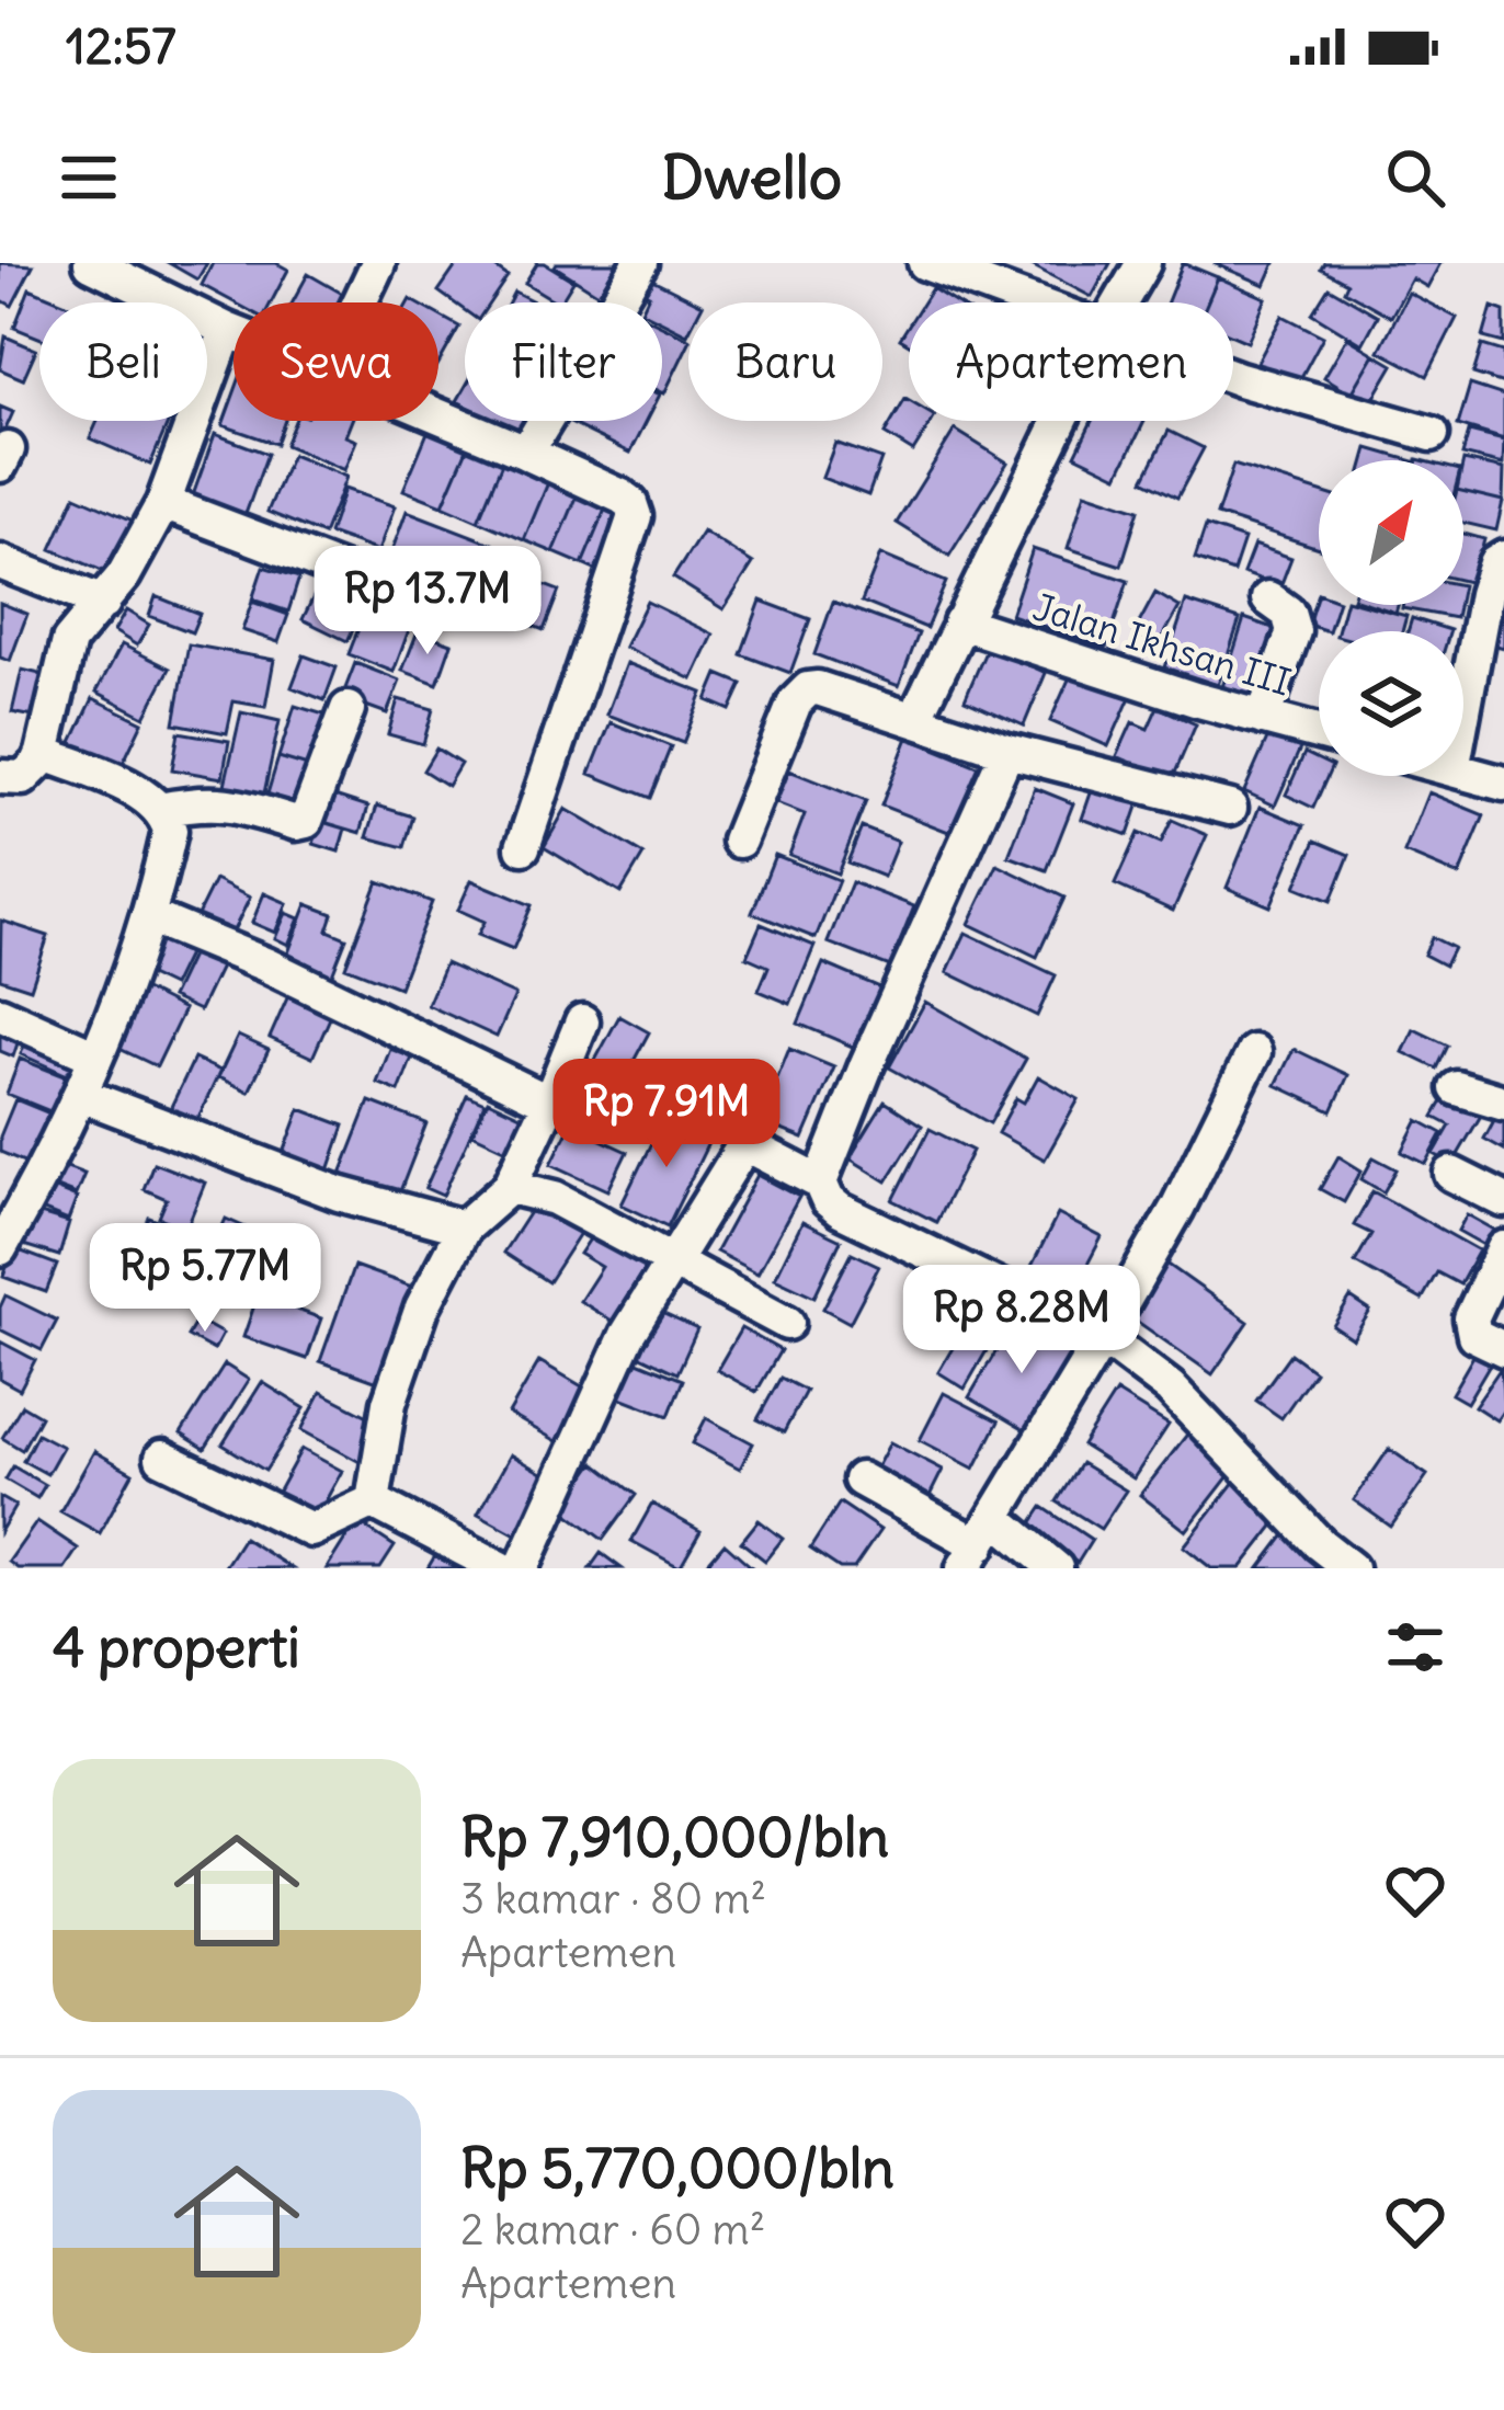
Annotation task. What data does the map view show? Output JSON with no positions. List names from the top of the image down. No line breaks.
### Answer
{"streets":{"street":["Jalan Ikhsan III"]},"north":"top right","page":{"status":"12:57","header":"Dwello","chip":["Beli","Sewa","Filter","Baru","Apartemen"],"price":["Rp 13.7M","Rp 7.91M","Rp 5.77M","Rp 8.28M"],"heading":"4 properti","list":[{"name":"Rp 7,910,000/bln","note":"3 kamar · 80 m² · Apartemen"},{"name":"Rp 5,770,000/bln","note":"2 kamar · 60 m² · Apartemen"}]}}
